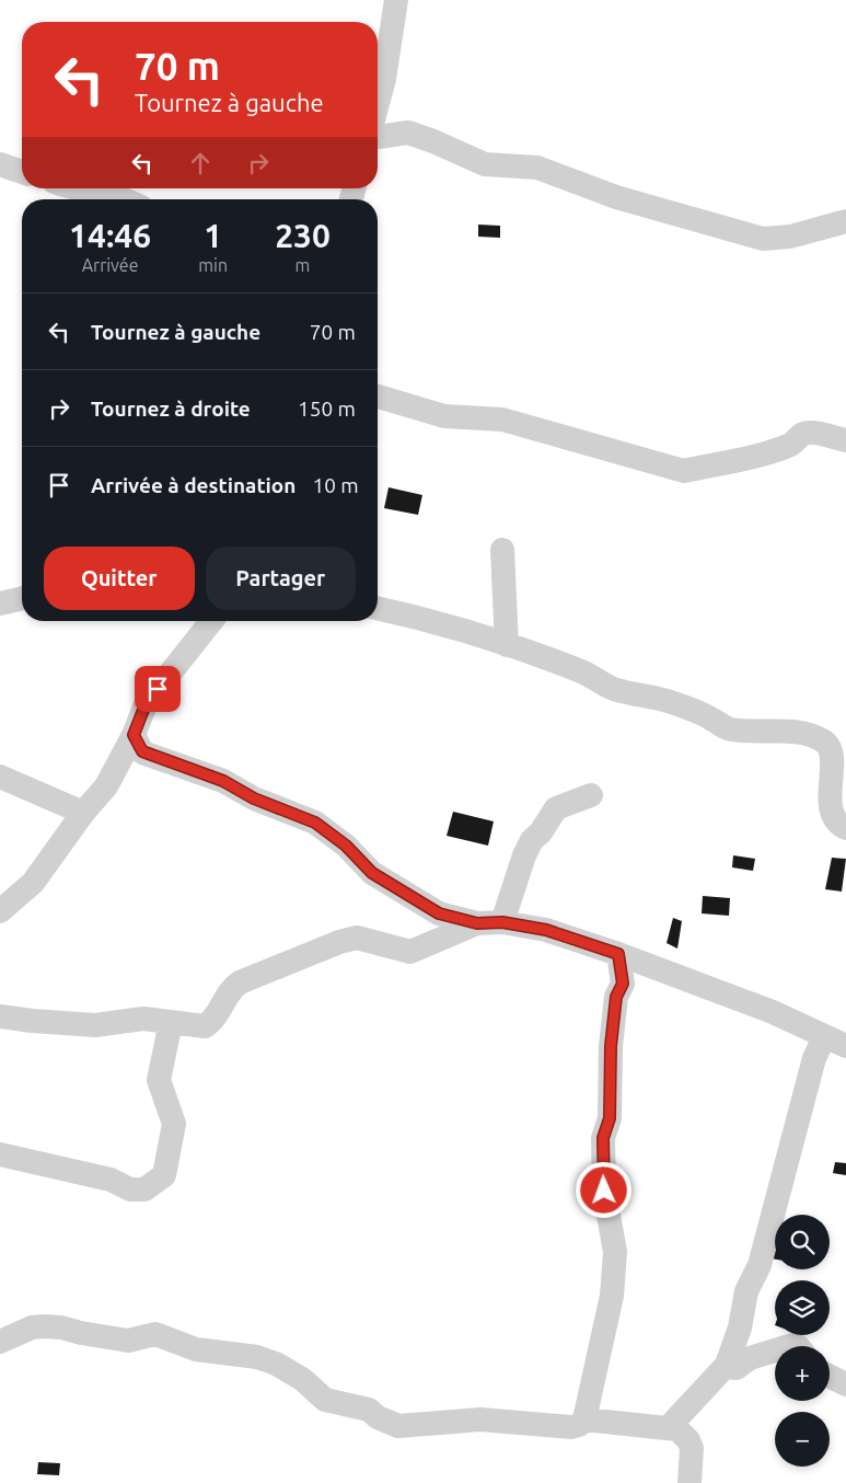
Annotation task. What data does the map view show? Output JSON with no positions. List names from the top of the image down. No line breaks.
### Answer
{"page":{"turn":["70 m","Tournez à gauche"],"eta":["14:46","Arrivée","1","min","230","m"],"list":[{"name":"Tournez à gauche","value":"70 m"},{"name":"Tournez à droite","value":"150 m"},{"name":"Arrivée à destination","value":"10 m"}],"buttons":["Quitter","Partager"],"map_buttons":["+","−"]}}
